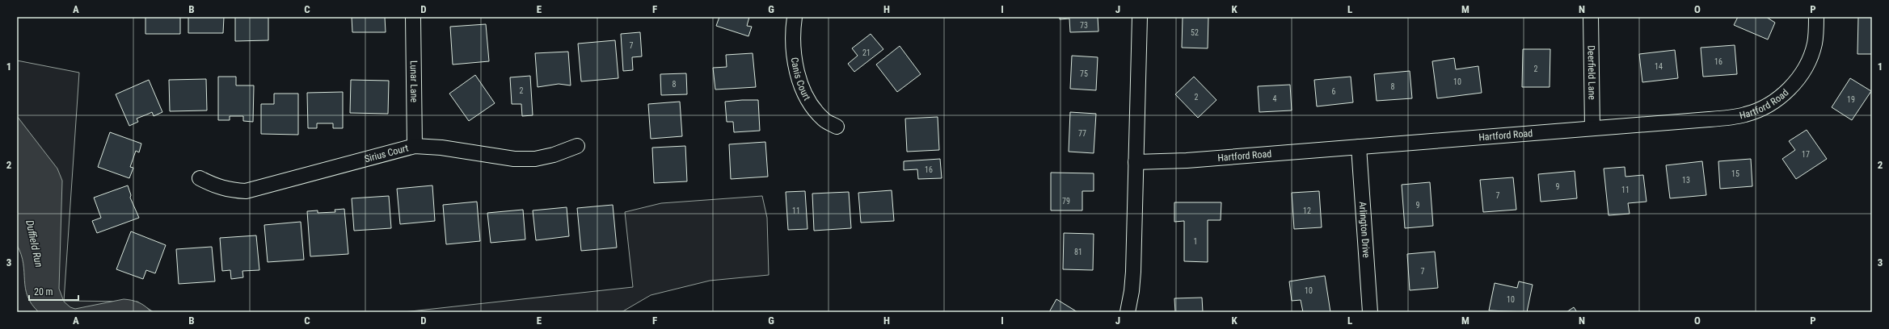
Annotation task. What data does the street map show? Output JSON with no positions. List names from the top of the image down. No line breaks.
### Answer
{"streets":{"street":["Deerfield Lane","Canis Court","Lunar Lane","Hartford Road","Sirius Court","Arlington Drive"]},"crossings":[["Deerfield Lane","Hartford Road"],["Lunar Lane","Sirius Court"],["Hartford Road","Arlington Drive"]],"water":["Duffield Run"],"house_numbers":["73","52","7","21","16","14","2","75","10","8","8","2","6","2","4","19","77","17","16","15","13","9","11","7","79","9","11","12","1","81","7","10","10"],"scale_bar":"20 m","grid":{"columns":["A","B","C","D","E","F","G","H","I","J","K","L","M","N","O","P"],"rows":["1","2","3"]}}
